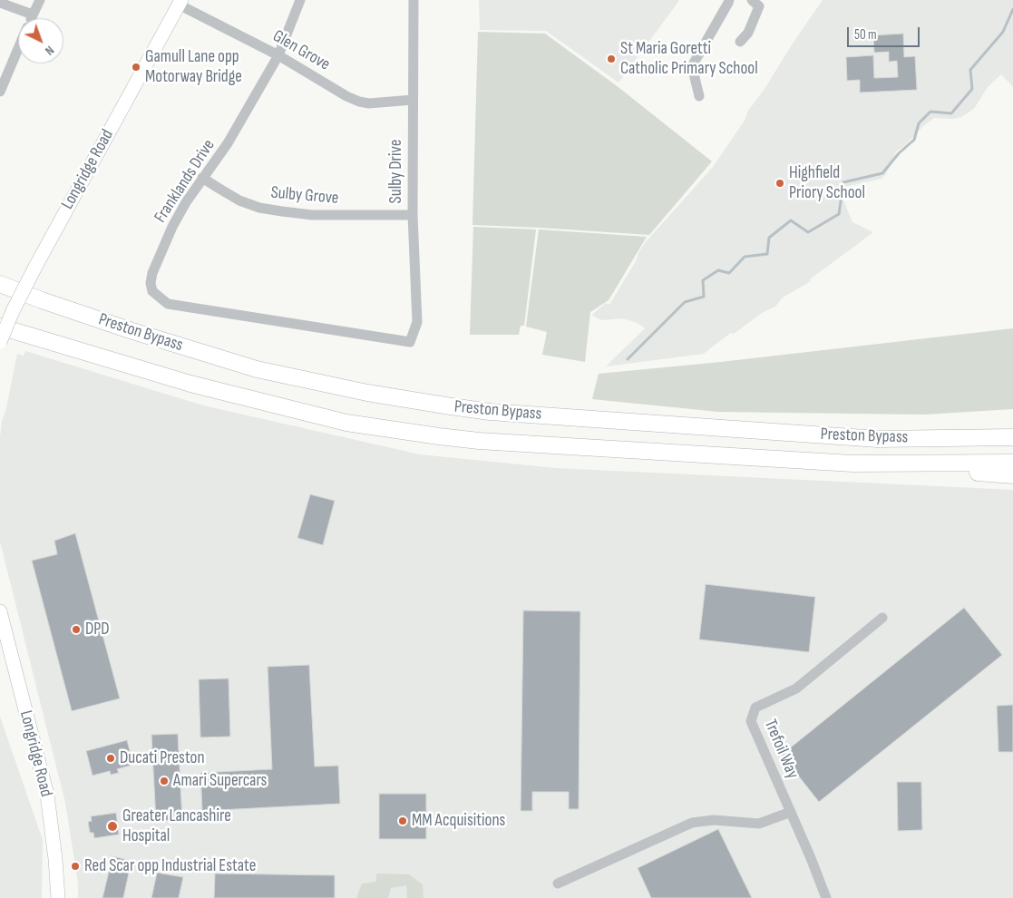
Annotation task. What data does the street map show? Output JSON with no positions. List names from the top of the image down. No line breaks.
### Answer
{"streets":{"highway":["Preston Bypass"],"main road":["Longridge Road"],"street":["Glen Grove","Sulby Drive","Franklands Drive","Sulby Grove","Trefoil Way"]},"crossings":[["Glen Grove","Longridge Road"],["Glen Grove","Sulby Drive"],["Glen Grove","Franklands Drive"],["Sulby Drive","Franklands Drive"],["Sulby Drive","Sulby Grove"],["Franklands Drive","Sulby Grove"]],"places":["St Maria Goretti Catholic Primary School","Gamull Lane opp Motorway Bridge","Highfield Priory School","DPD","Ducati Preston","Amari Supercars","MM Acquisitions","Greater Lancashire Hospital","Red Scar opp Industrial Estate"],"scale_bar":"50 m","north":"bottom right"}
